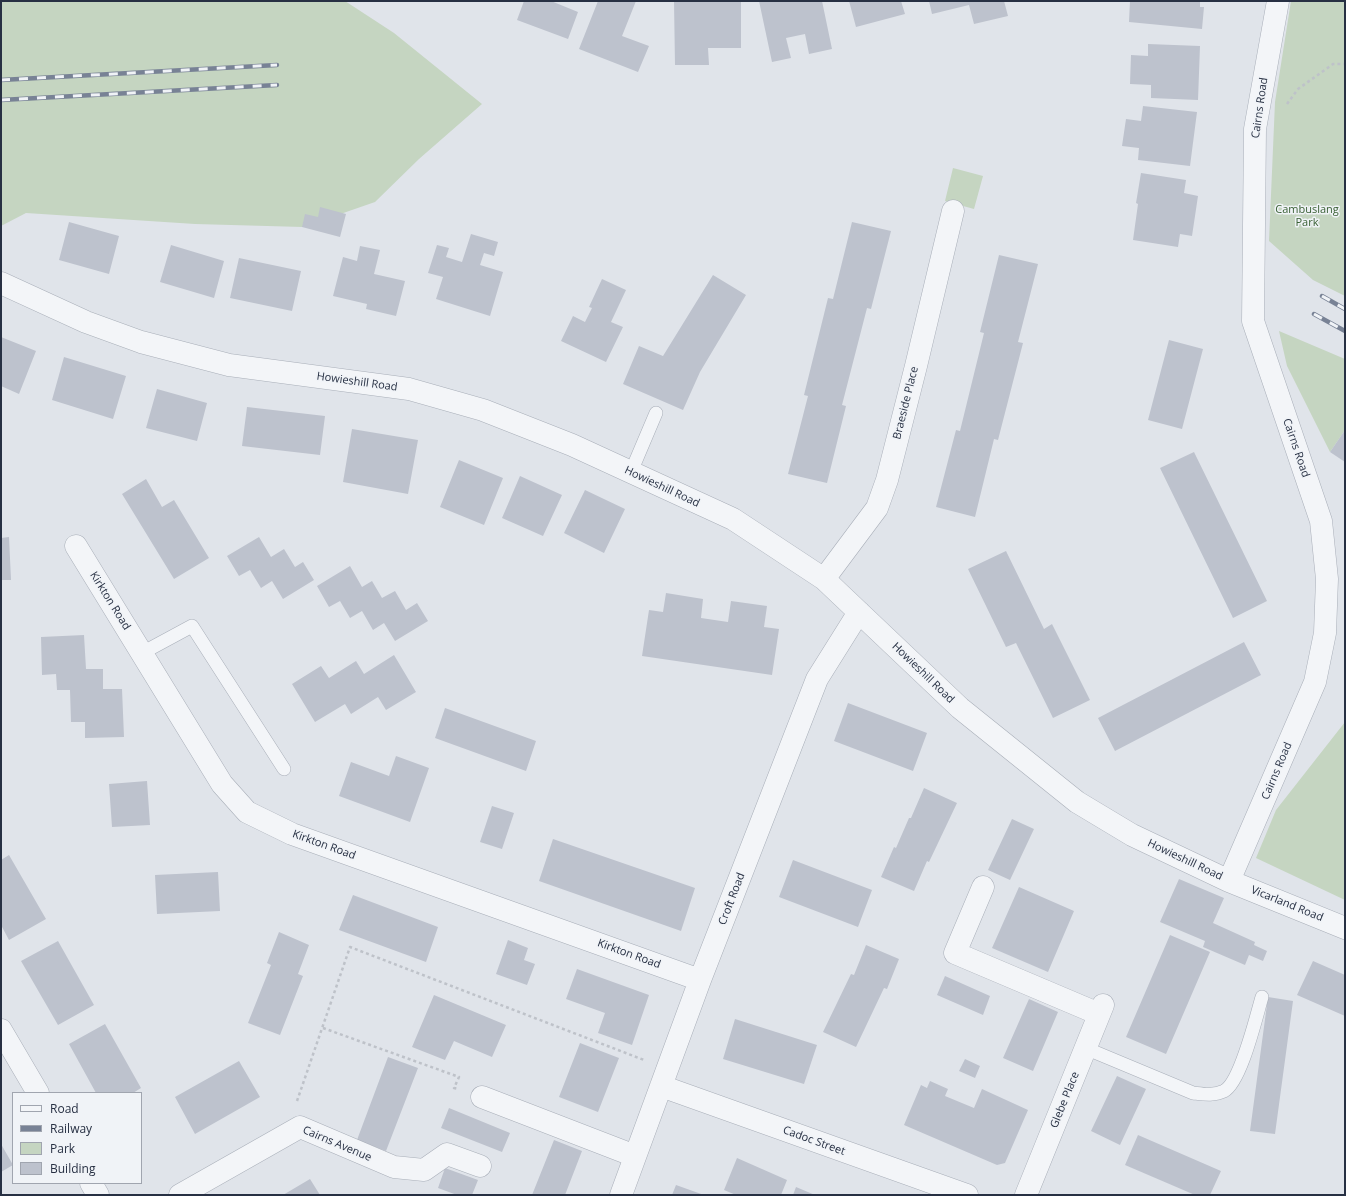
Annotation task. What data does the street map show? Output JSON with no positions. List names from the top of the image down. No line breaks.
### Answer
{"streets":{"street":["Cairns Road","Howieshill Road","Braeside Place","Kirkton Road","Croft Road","Vicarland Road","Glebe Place","Cadoc Street","Cairns Avenue"]},"crossings":[["Cairns Road","Howieshill Road"],["Cairns Road","Vicarland Road"],["Howieshill Road","Braeside Place"],["Howieshill Road","Croft Road"],["Howieshill Road","Vicarland Road"],["Kirkton Road","Croft Road"],["Croft Road","Cadoc Street"]],"parks":["Cambuslang Park"],"legend":["Road","Railway","Park","Building"]}
